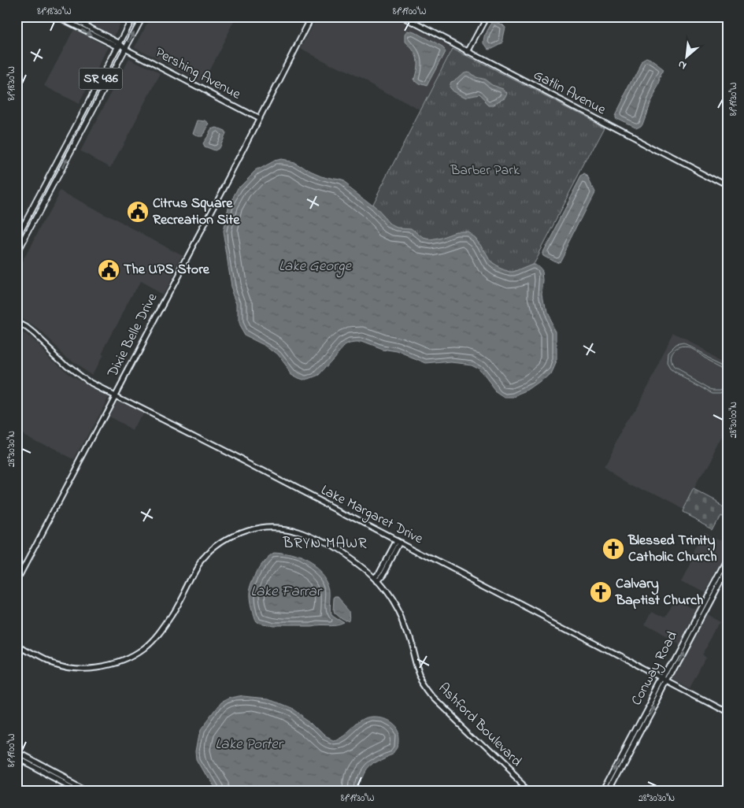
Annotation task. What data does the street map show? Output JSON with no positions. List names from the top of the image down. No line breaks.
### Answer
{"streets":{"main road":["SR 436"],"street":["Pershing Avenue","Gatlin Avenue","Dixie Belle Drive","Lake Margaret Drive","Conway Road","Ashford Boulevard"]},"crossings":[["Pershing Avenue","SR 436"],["Pershing Avenue","Dixie Belle Drive"],["Dixie Belle Drive","Lake Margaret Drive"],["Lake Margaret Drive","Conway Road"]],"districts":["BRYN MAWR"],"water":["Lake George","Lake Farrar","Lake Porter"],"parks":["Barber Park"],"places":{"public building":["Citrus Square Recreation Site","The UPS Store"],"church":["Blessed Trinity Catholic Church","Calvary Baptist Church"]},"north":"bottom left","coordinates":["81°18'30\"W","81°19'00\"W","81°19'30\"W","28°30'00\"N","28°30'30\"N"]}
